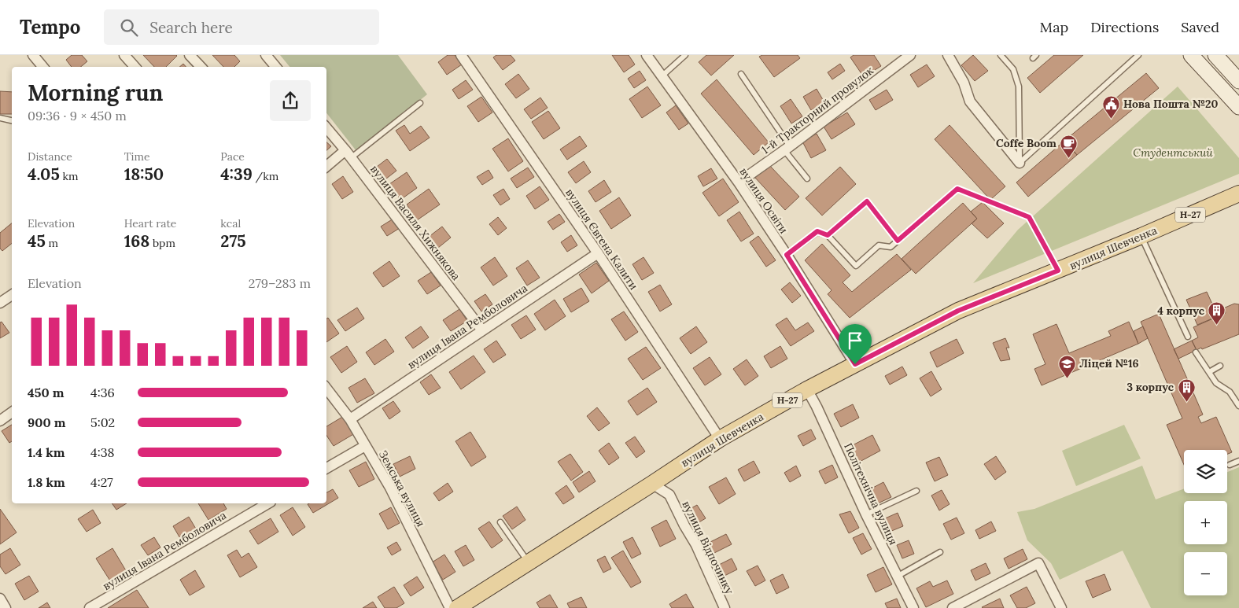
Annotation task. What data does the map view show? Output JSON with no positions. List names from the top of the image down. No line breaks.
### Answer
{"streets":{"main road":["Н-27","вулиця Шевченка"],"street":["1-й Тракторний провулок","вулиця Освіти","вулиця Василя Хижнякова","вулиця Євгена Калити","вулиця Івана Ремболовича","Земська вулиця","Політехнічна вулиця","вулиця Відпочинку"]},"crossings":[["1-й Тракторний провулок","вулиця Освіти"],["вулиця Освіти","вулиця Шевченка"],["вулиця Василя Хижнякова","вулиця Івана Ремболовича"],["вулиця Євгена Калити","вулиця Шевченка"],["вулиця Євгена Калити","вулиця Івана Ремболовича"],["вулиця Шевченка","Політехнічна вулиця"],["вулиця Шевченка","вулиця Відпочинку"],["вулиця Івана Ремболовича","Земська вулиця"]],"parks":["Студентський"],"places":{"public building":["Нова Пошта №20"],"cafe":["Coffe Boom"],"building":["4 корпус","3 корпус"],"school or university":["Ліцей №16"]},"page":{"header":"Tempo","search":"Search here","nav":["Map","Directions","Saved"],"heading":["Morning run","09:36 · 9 × 450 m"],"stats":[["Distance","4.05 km"],["Time","18:50"],["Pace","4:39 /km"],["Elevation","45 m"],["Heart rate","168 bpm"],["kcal","275"]],"chart":["Elevation","279–283 m"],"list":[{"name":"450 m","note":"4:36"},{"name":"900 m","note":"5:02"},{"name":"1.4 km","note":"4:38"},{"name":"1.8 km","note":"4:27"}],"map_buttons":["+","−"]}}
